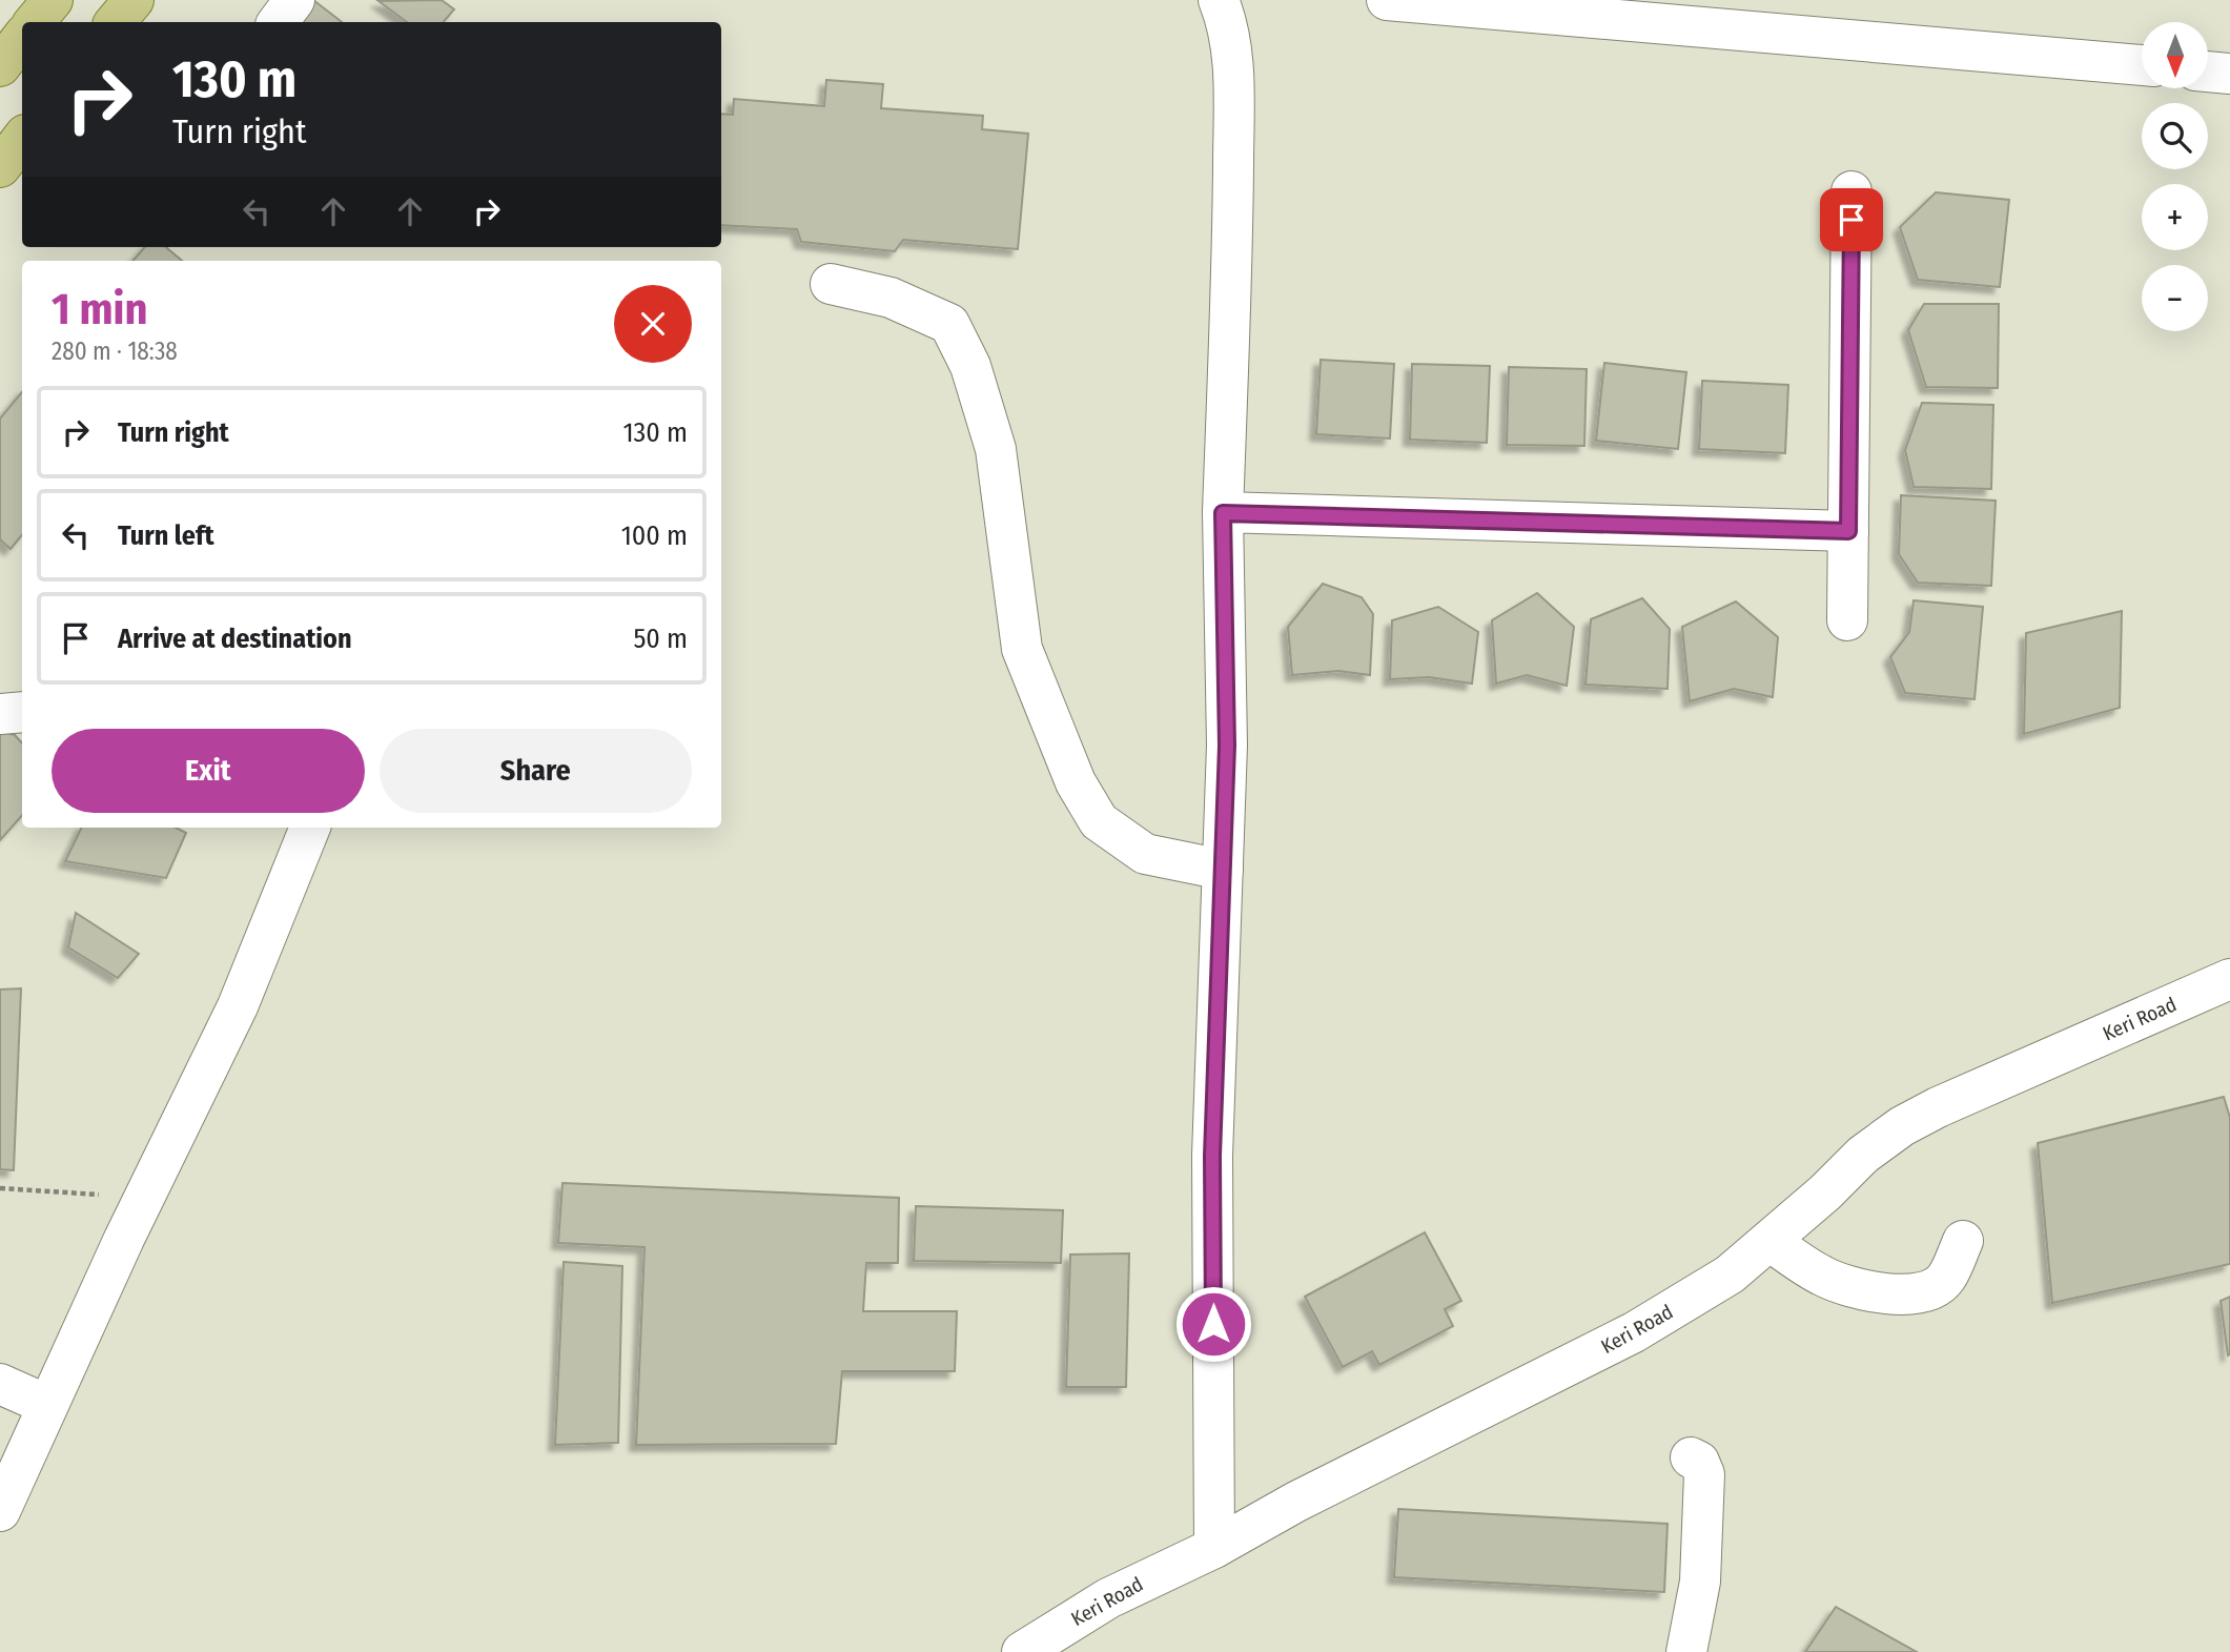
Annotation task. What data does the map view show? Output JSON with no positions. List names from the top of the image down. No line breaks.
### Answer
{"streets":{"street":["Keri Road"]},"north":"bottom","page":{"map_buttons":["+","−"],"turn":["130 m","Turn right"],"heading":["1 min","280 m · 18:38"],"list":[{"name":"Turn right","value":"130 m"},{"name":"Turn left","value":"100 m"},{"name":"Arrive at destination","value":"50 m"}],"buttons":["Exit","Share"]}}
